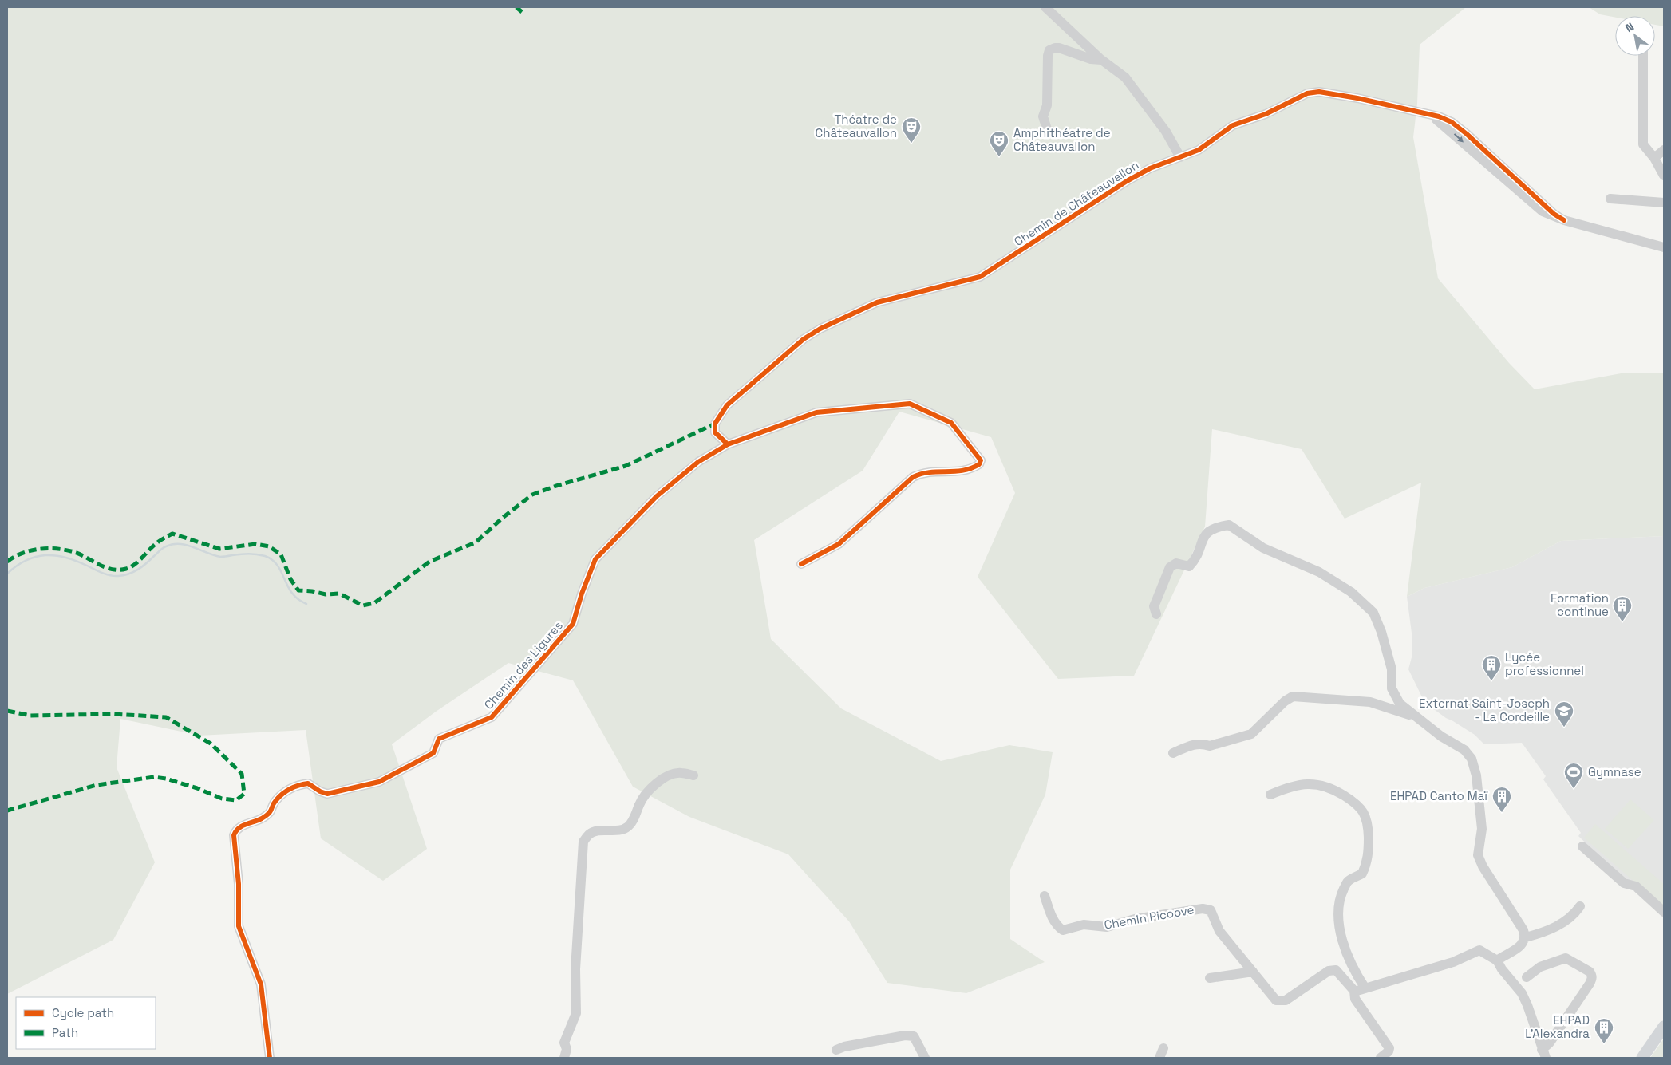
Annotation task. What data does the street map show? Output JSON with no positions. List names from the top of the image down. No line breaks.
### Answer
{"streets":{"street":["Chemin de Châteauvallon","Chemin des Ligures","Chemin Picoove"]},"crossings":[["Chemin de Châteauvallon","Chemin des Ligures"]],"places":{"theatre":["Théatre de Châteauvallon","Amphithéatre de Châteauvallon"],"building":["Formation continue","Lycée professionnel","EHPAD Canto Maï","EHPAD L'Alexandra"],"school or university":["Externat Saint-Joseph - La Cordeille"],"sports":["Gymnase"]},"legend":["Cycle path","Path"],"north":"top left"}
